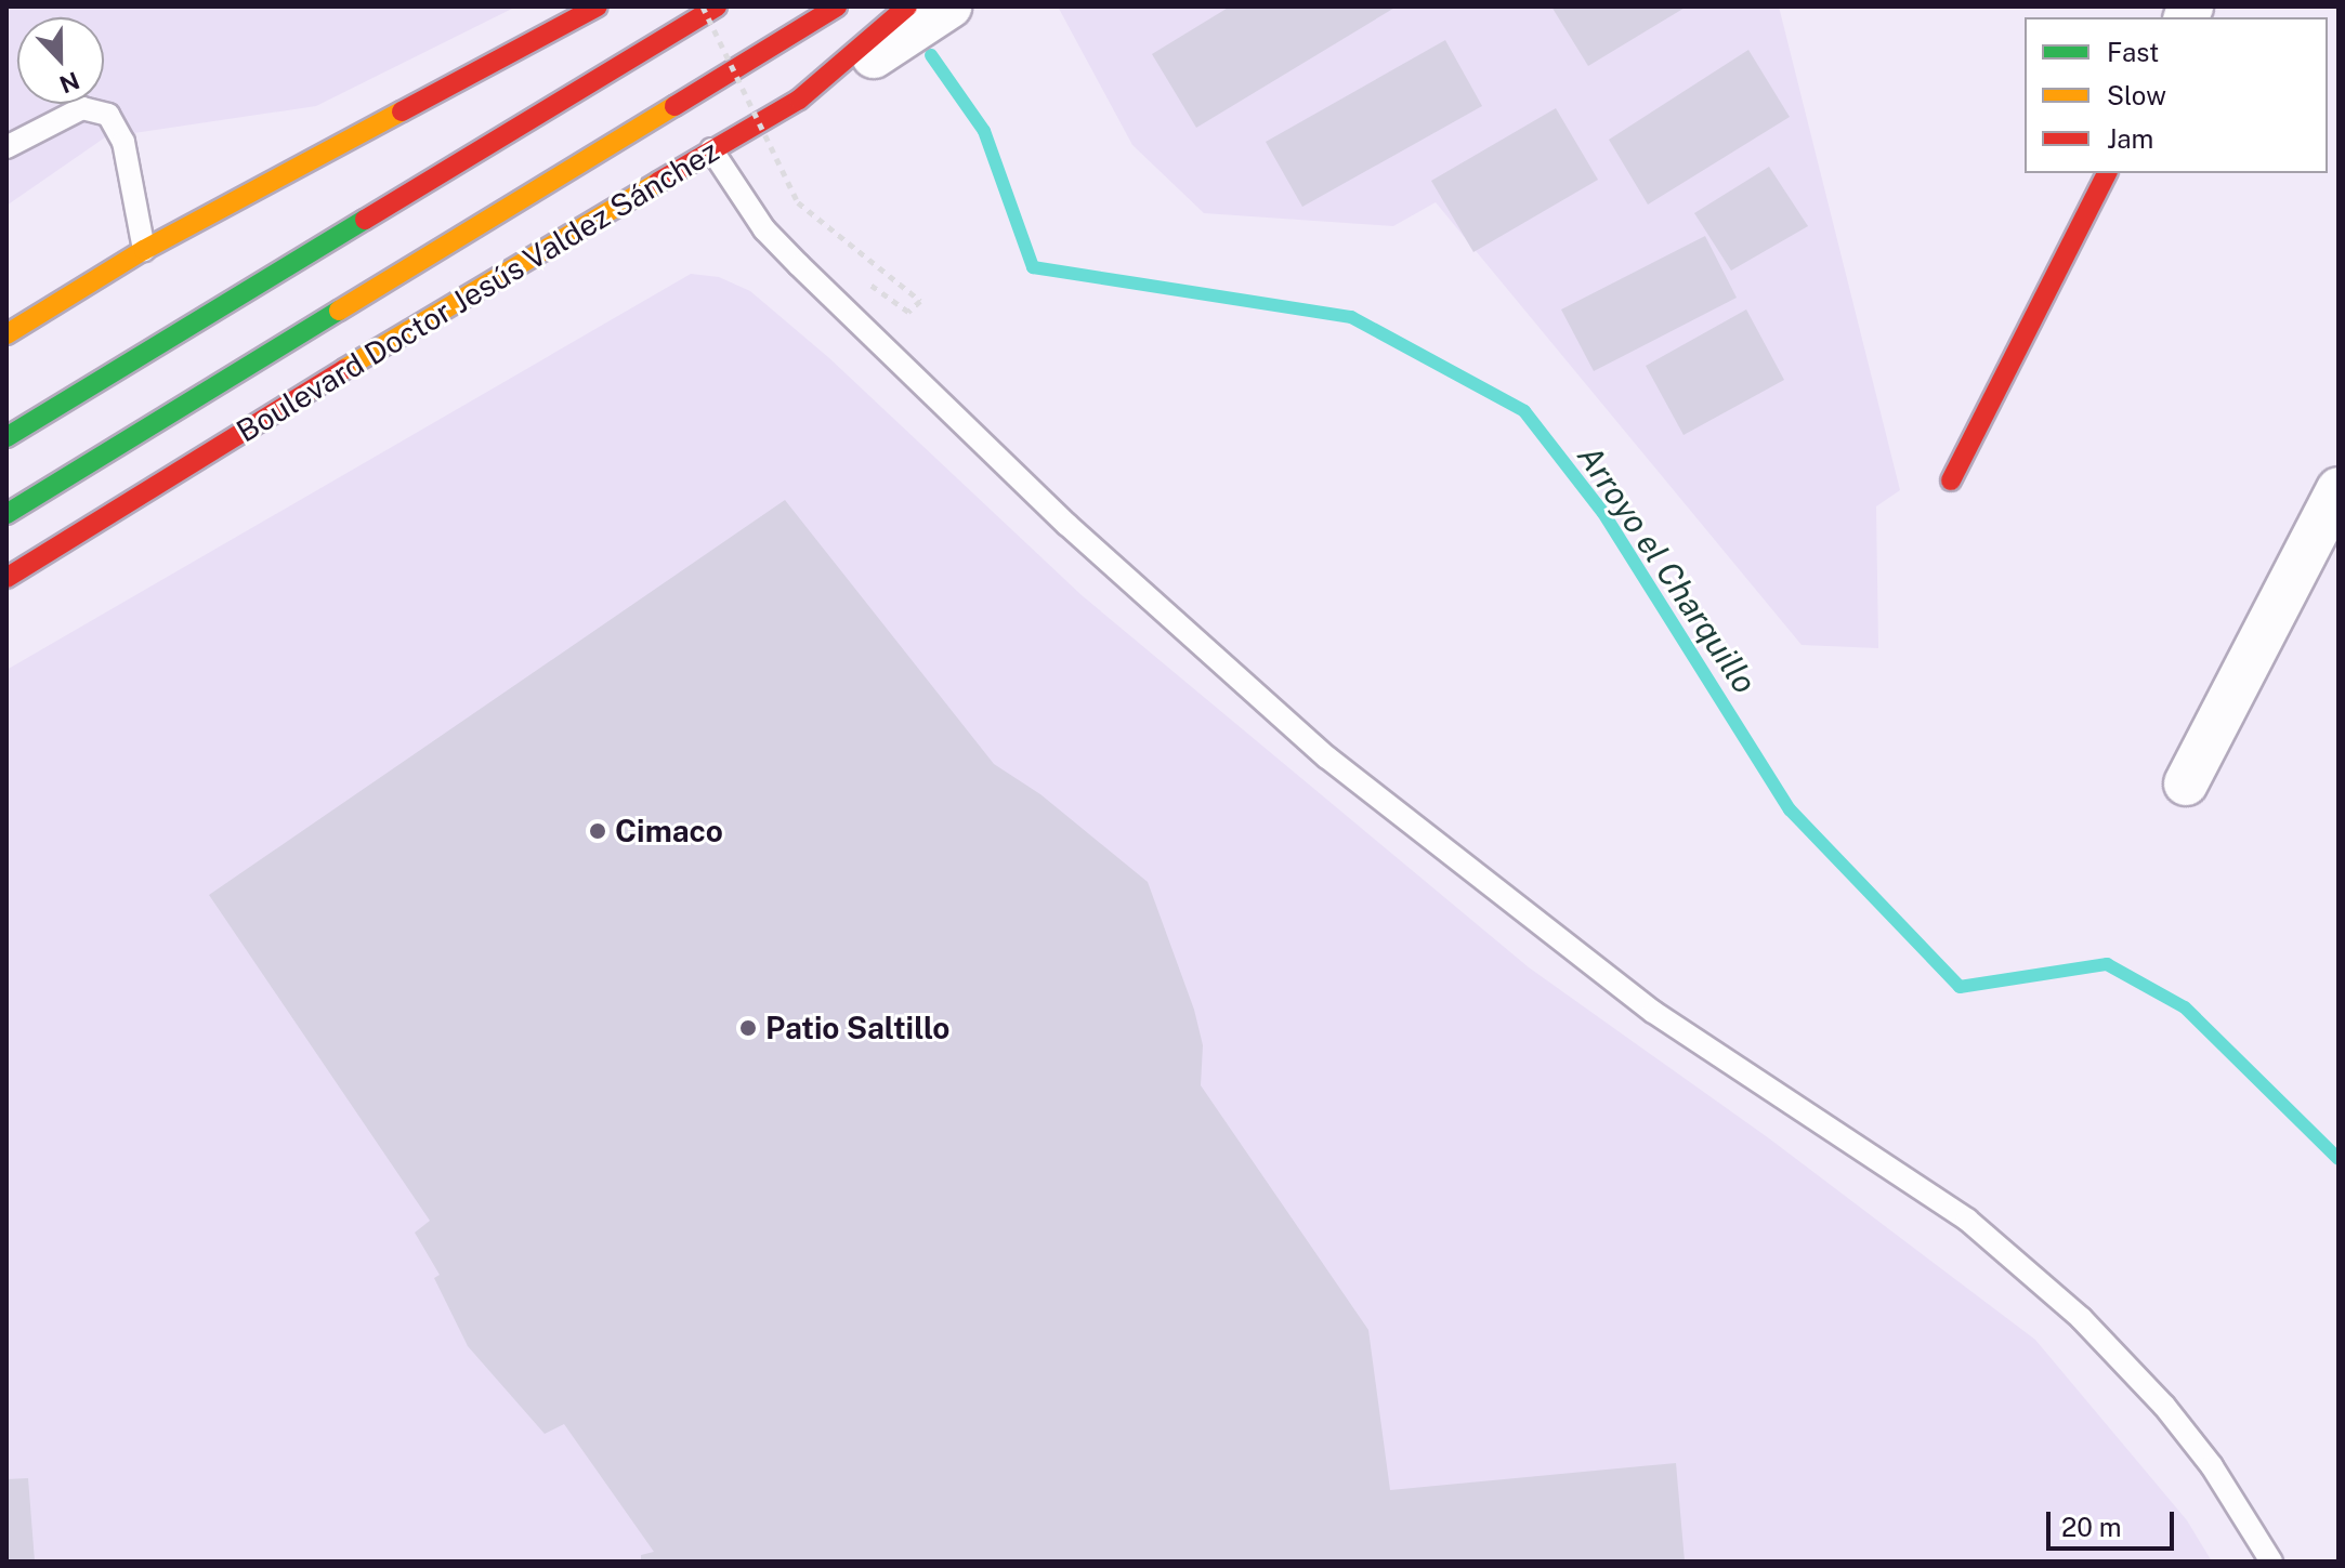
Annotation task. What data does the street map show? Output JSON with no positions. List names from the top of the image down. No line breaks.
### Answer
{"streets":{"street":["Boulevard Doctor Jesús Valdez Sánchez"]},"water":["Arroyo el Charquillo"],"places":["Cimaco","Patio Saltillo"],"legend":["Fast","Slow","Jam"],"scale_bar":"20 m","north":"bottom"}
